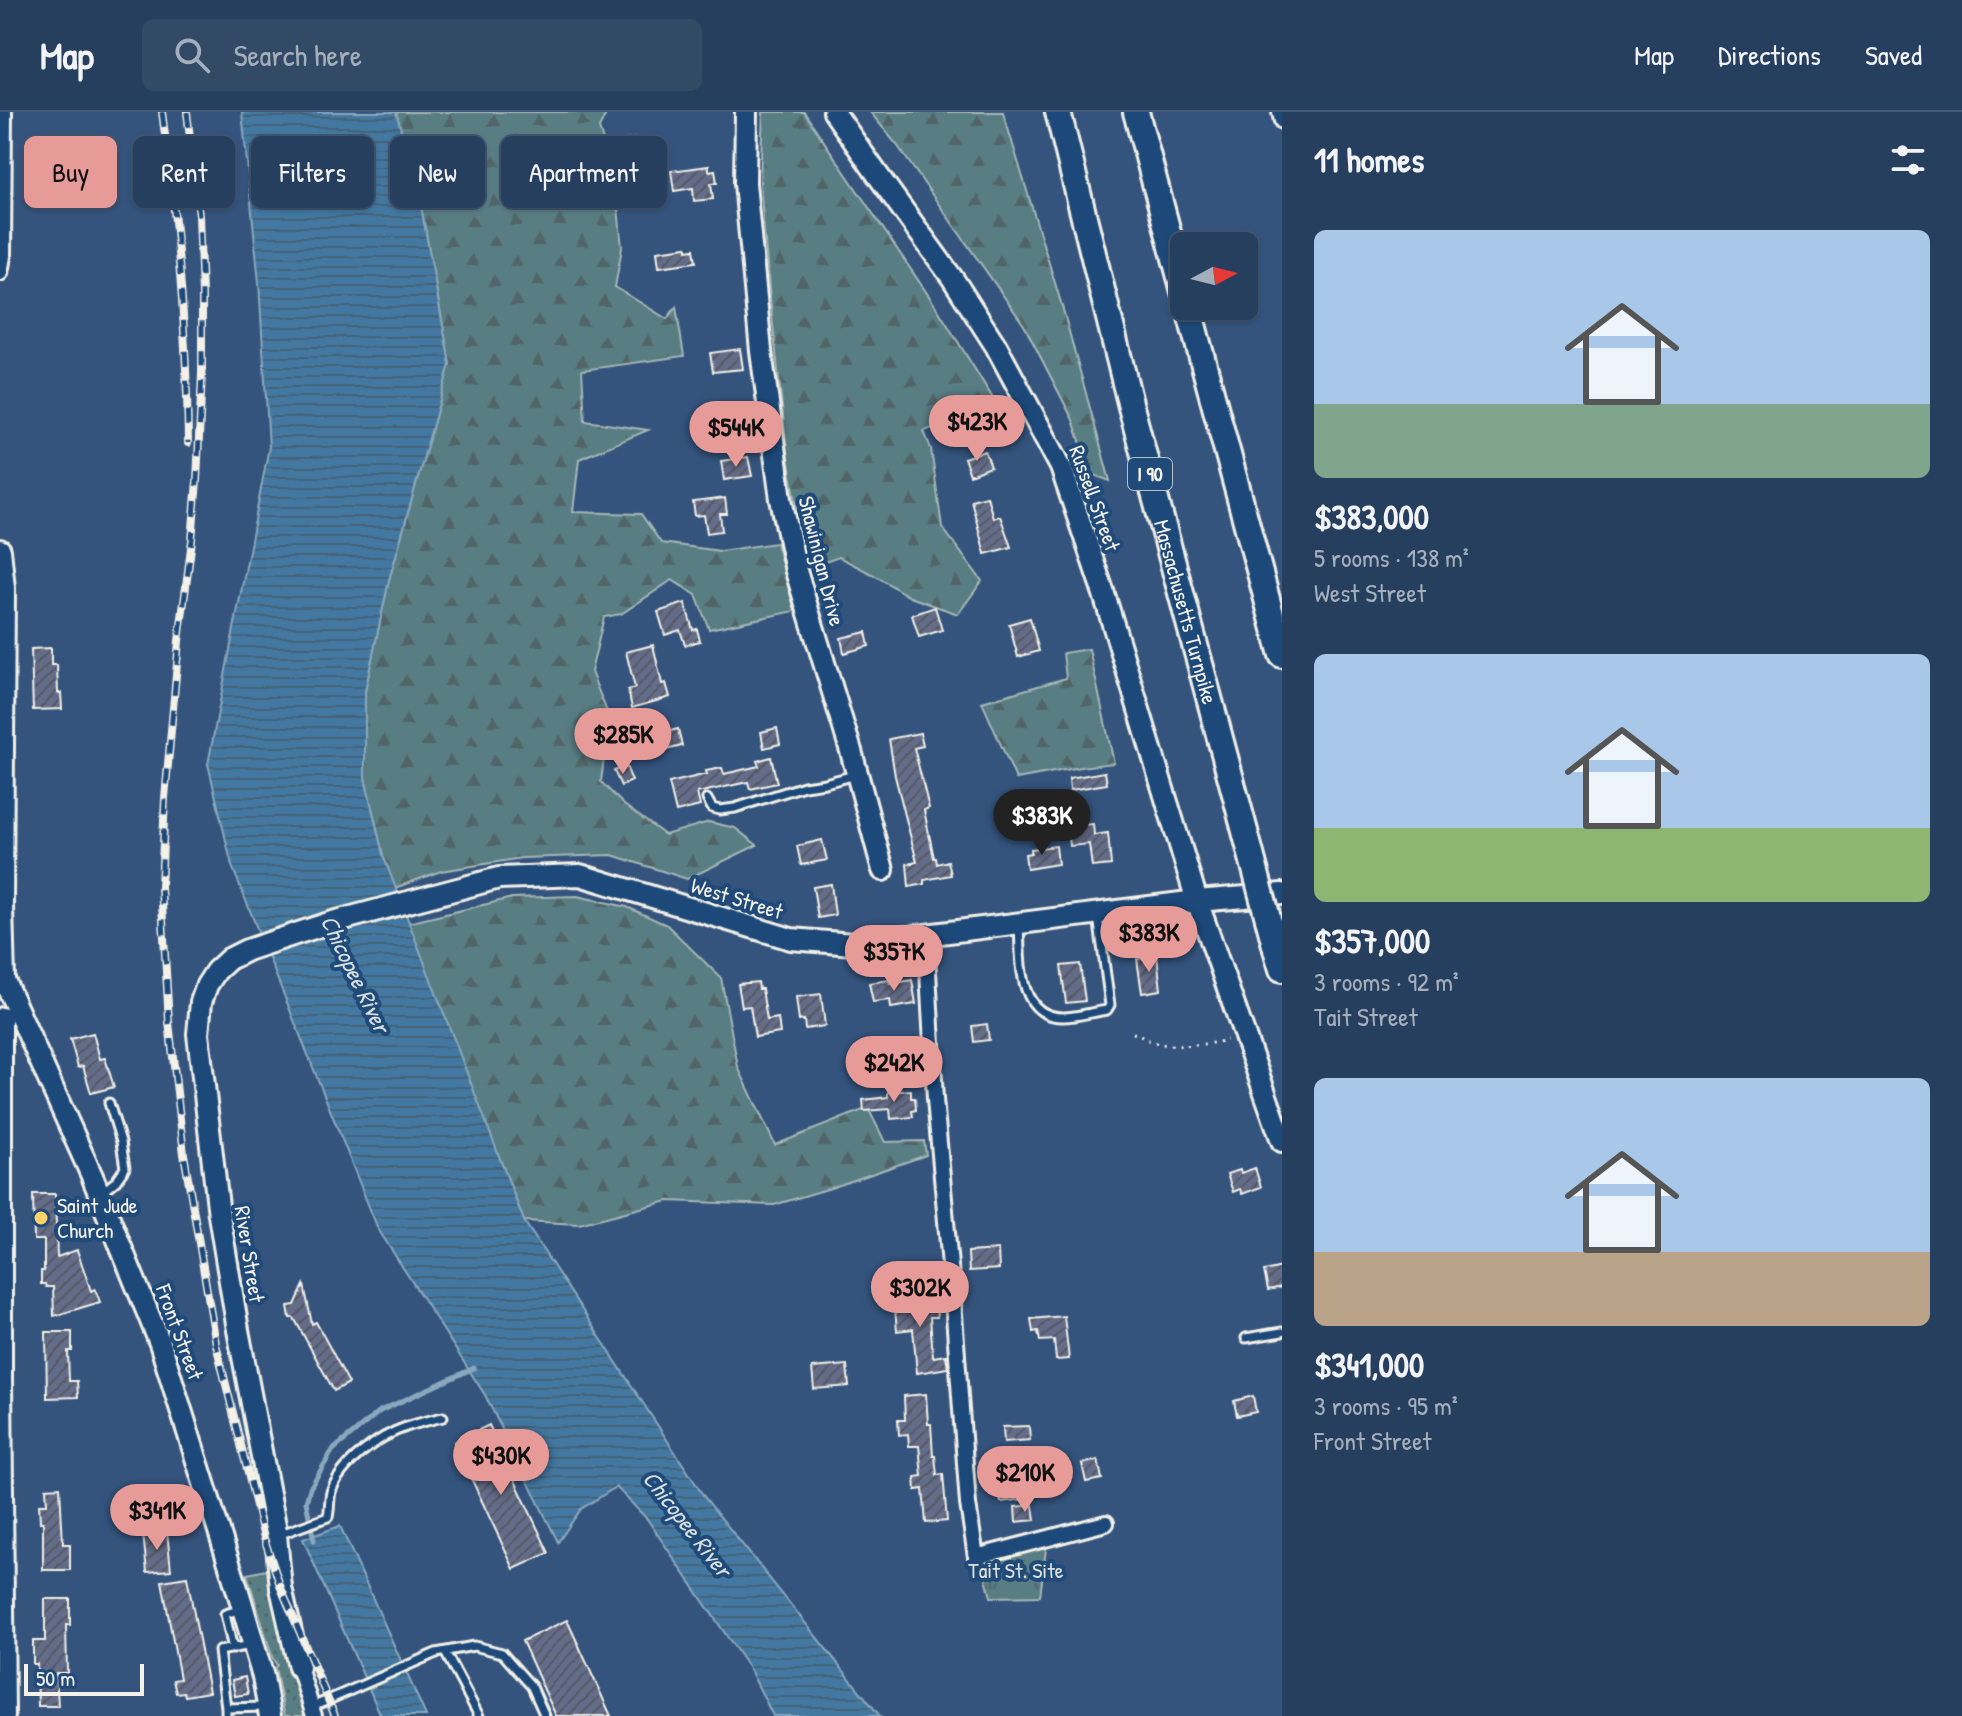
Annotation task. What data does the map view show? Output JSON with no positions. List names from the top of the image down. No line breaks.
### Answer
{"streets":{"highway":["I 90","Massachusetts Turnpike"],"main road":["Russell Street","Shawinigan Drive","West Street","River Street","Front Street"]},"crossings":[["Russell Street","West Street"],["West Street","River Street"]],"water":["Chicopee River"],"parks":["Tait St. Site"],"places":["Saint Jude Church"],"scale_bar":"50 m","north":"right","page":{"header":"Map","search":"Search here","nav":["Map","Directions","Saved"],"heading":"11 homes","chip":["Buy","Rent","Filters","New","Apartment"],"list":[{"name":"$383,000","note":"5 rooms · 138 m² · West Street"},{"name":"$357,000","note":"3 rooms · 92 m² · Tait Street"},{"name":"$341,000","note":"3 rooms · 95 m² · Front Street"}],"price":["$423K","$544K","$285K","$383K","$383K","$357K","$242K","$302K","$430K","$210K","$341K"],"scale":"50 m"}}
